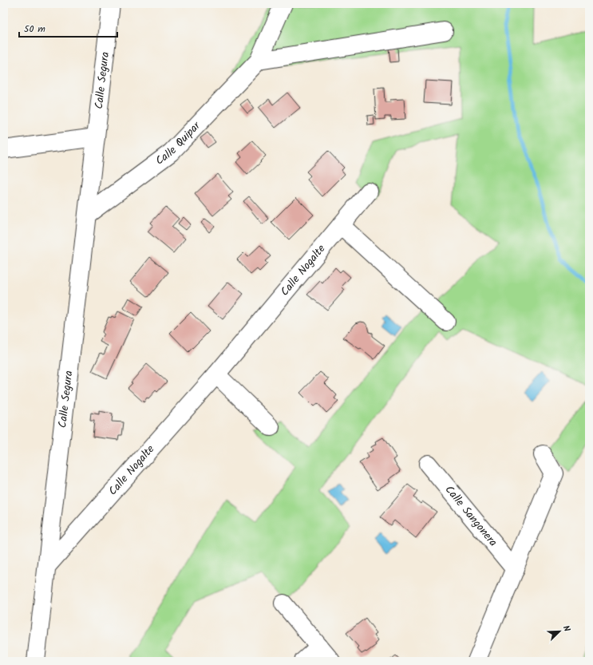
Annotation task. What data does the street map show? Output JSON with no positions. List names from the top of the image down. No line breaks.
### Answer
{"streets":{"street":["Calle Segura","Calle Quipar","Calle Nogalte","Calle Sangonera"]},"crossings":[["Calle Segura","Calle Quipar"],["Calle Segura","Calle Nogalte"]],"scale_bar":"50 m","north":"top right"}
